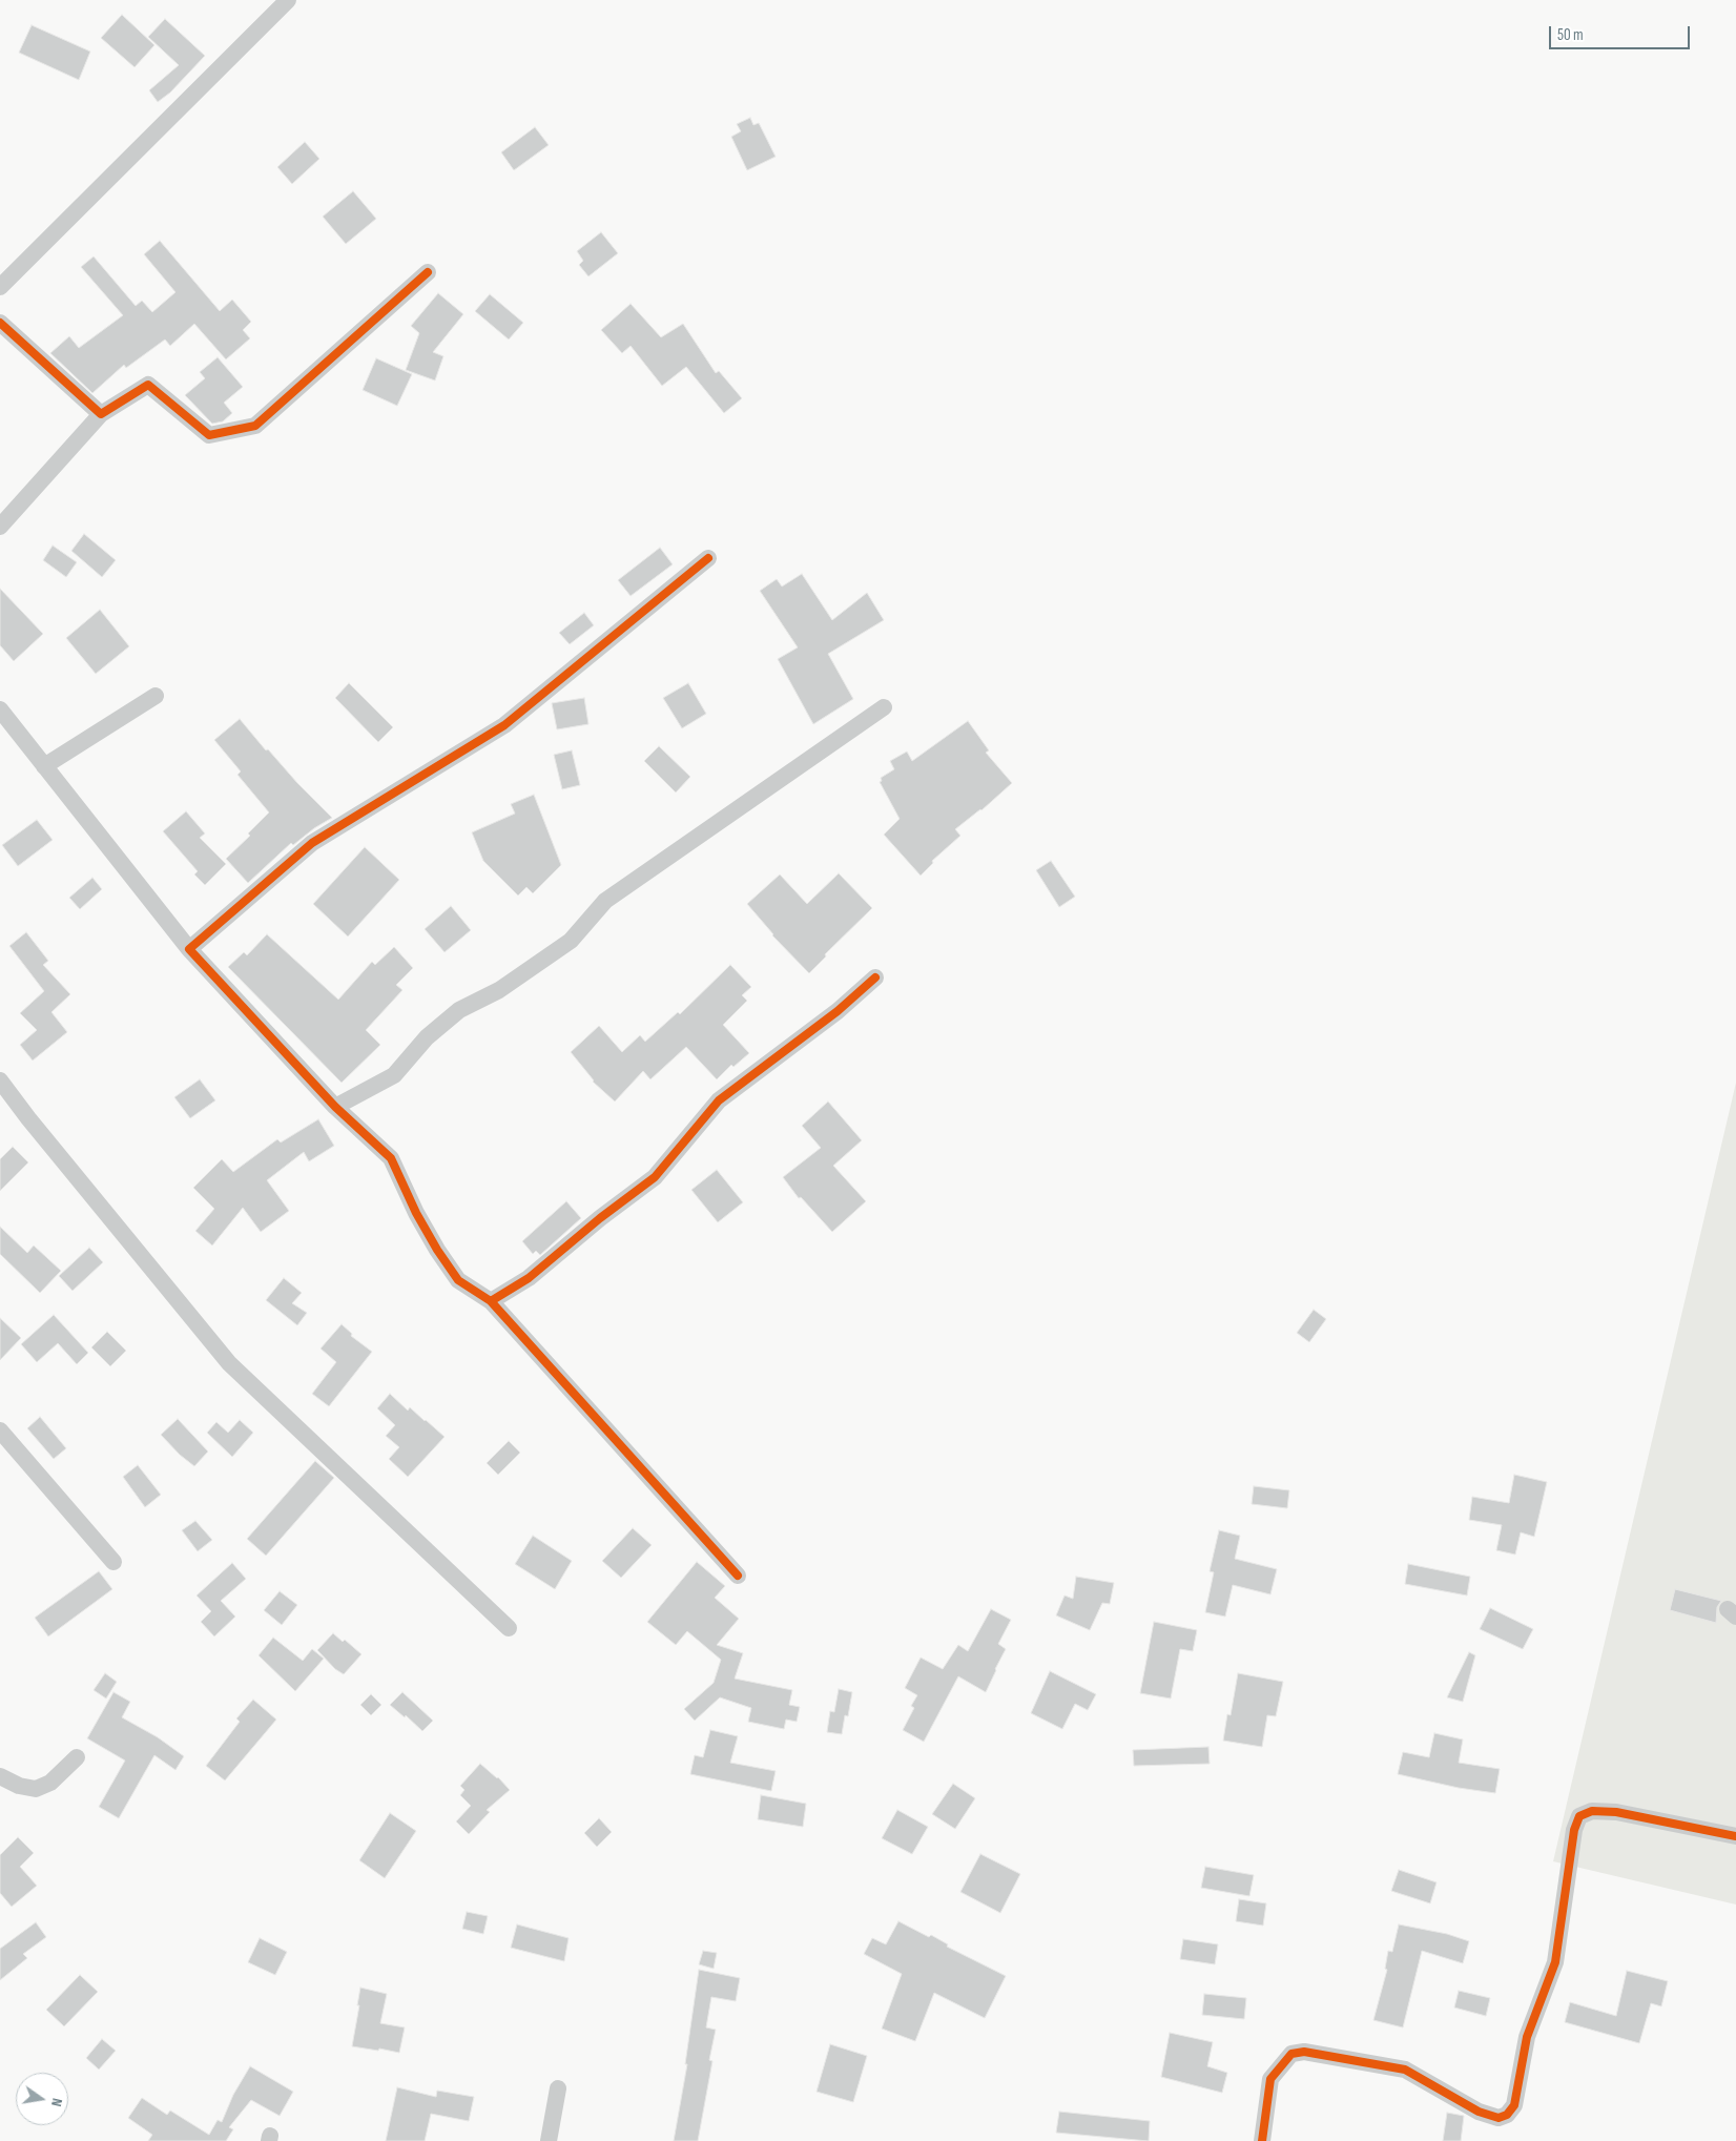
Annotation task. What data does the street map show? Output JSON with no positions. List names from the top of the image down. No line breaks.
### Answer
{"scale_bar":"50 m","north":"right"}
